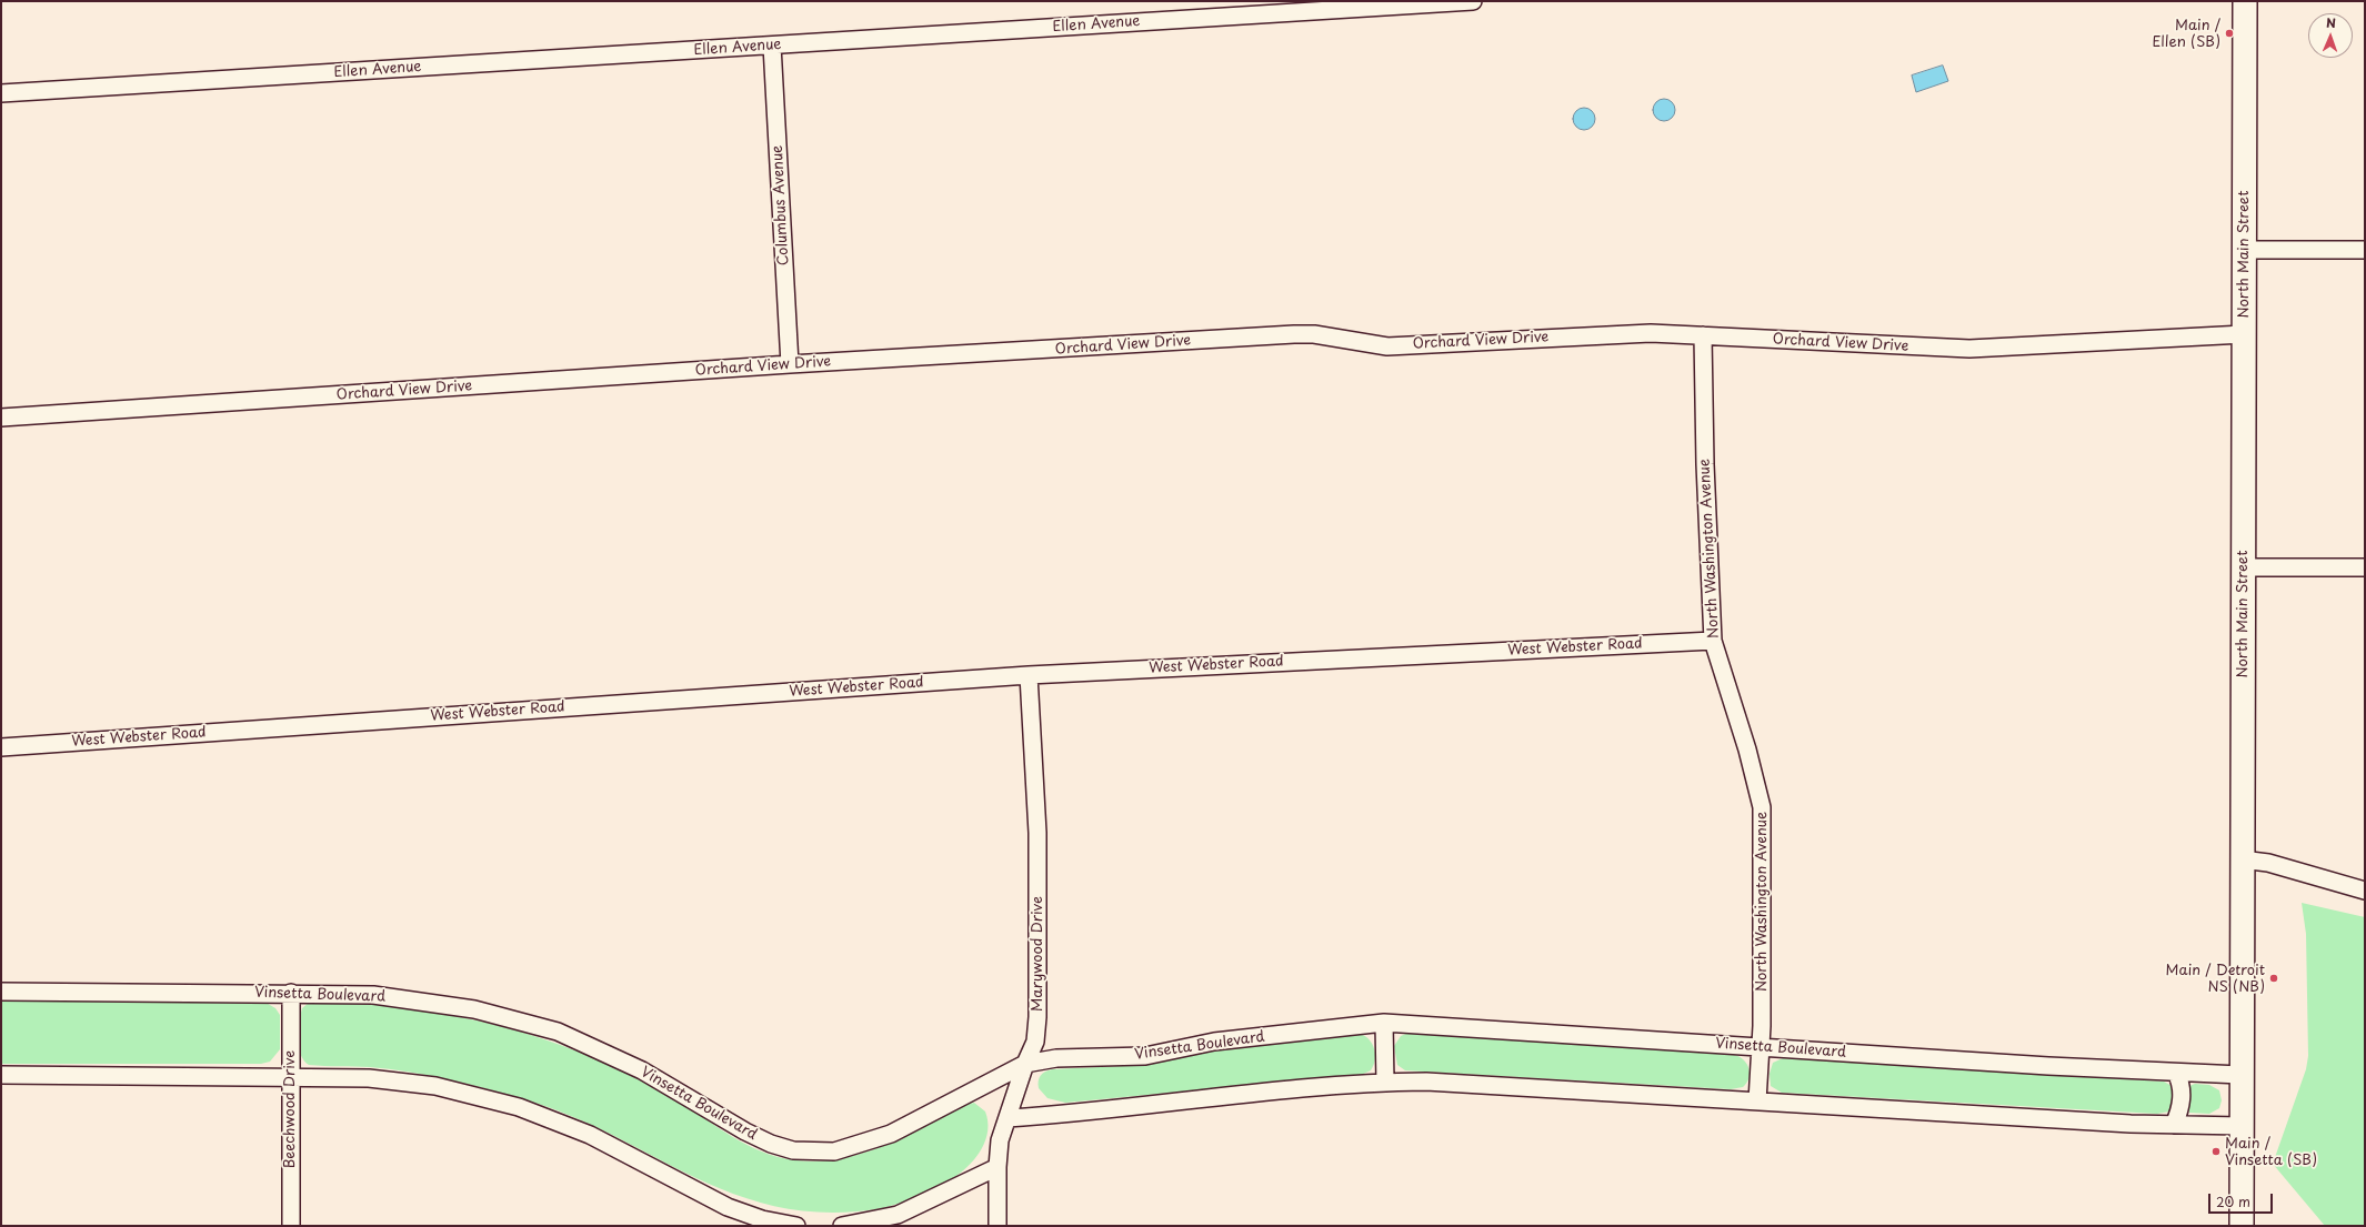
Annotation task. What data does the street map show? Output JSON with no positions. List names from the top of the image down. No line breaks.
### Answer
{"streets":{"main road":["North Main Street"],"street":["Ellen Avenue","Columbus Avenue","Orchard View Drive","North Washington Avenue","West Webster Road","Marywood Drive","Vinsetta Boulevard","Beechwood Drive"]},"crossings":[["Ellen Avenue","Columbus Avenue"],["Columbus Avenue","Orchard View Drive"],["North Main Street","Orchard View Drive"],["North Main Street","Vinsetta Boulevard"],["Orchard View Drive","North Washington Avenue"],["North Washington Avenue","West Webster Road"],["North Washington Avenue","Vinsetta Boulevard"],["West Webster Road","Marywood Drive"],["Marywood Drive","Vinsetta Boulevard"],["Vinsetta Boulevard","Beechwood Drive"]],"places":["Main / Ellen (SB)","Main / Detroit NS (NB)","Main / Vinsetta (SB)"],"scale_bar":"20 m","north":"top"}
